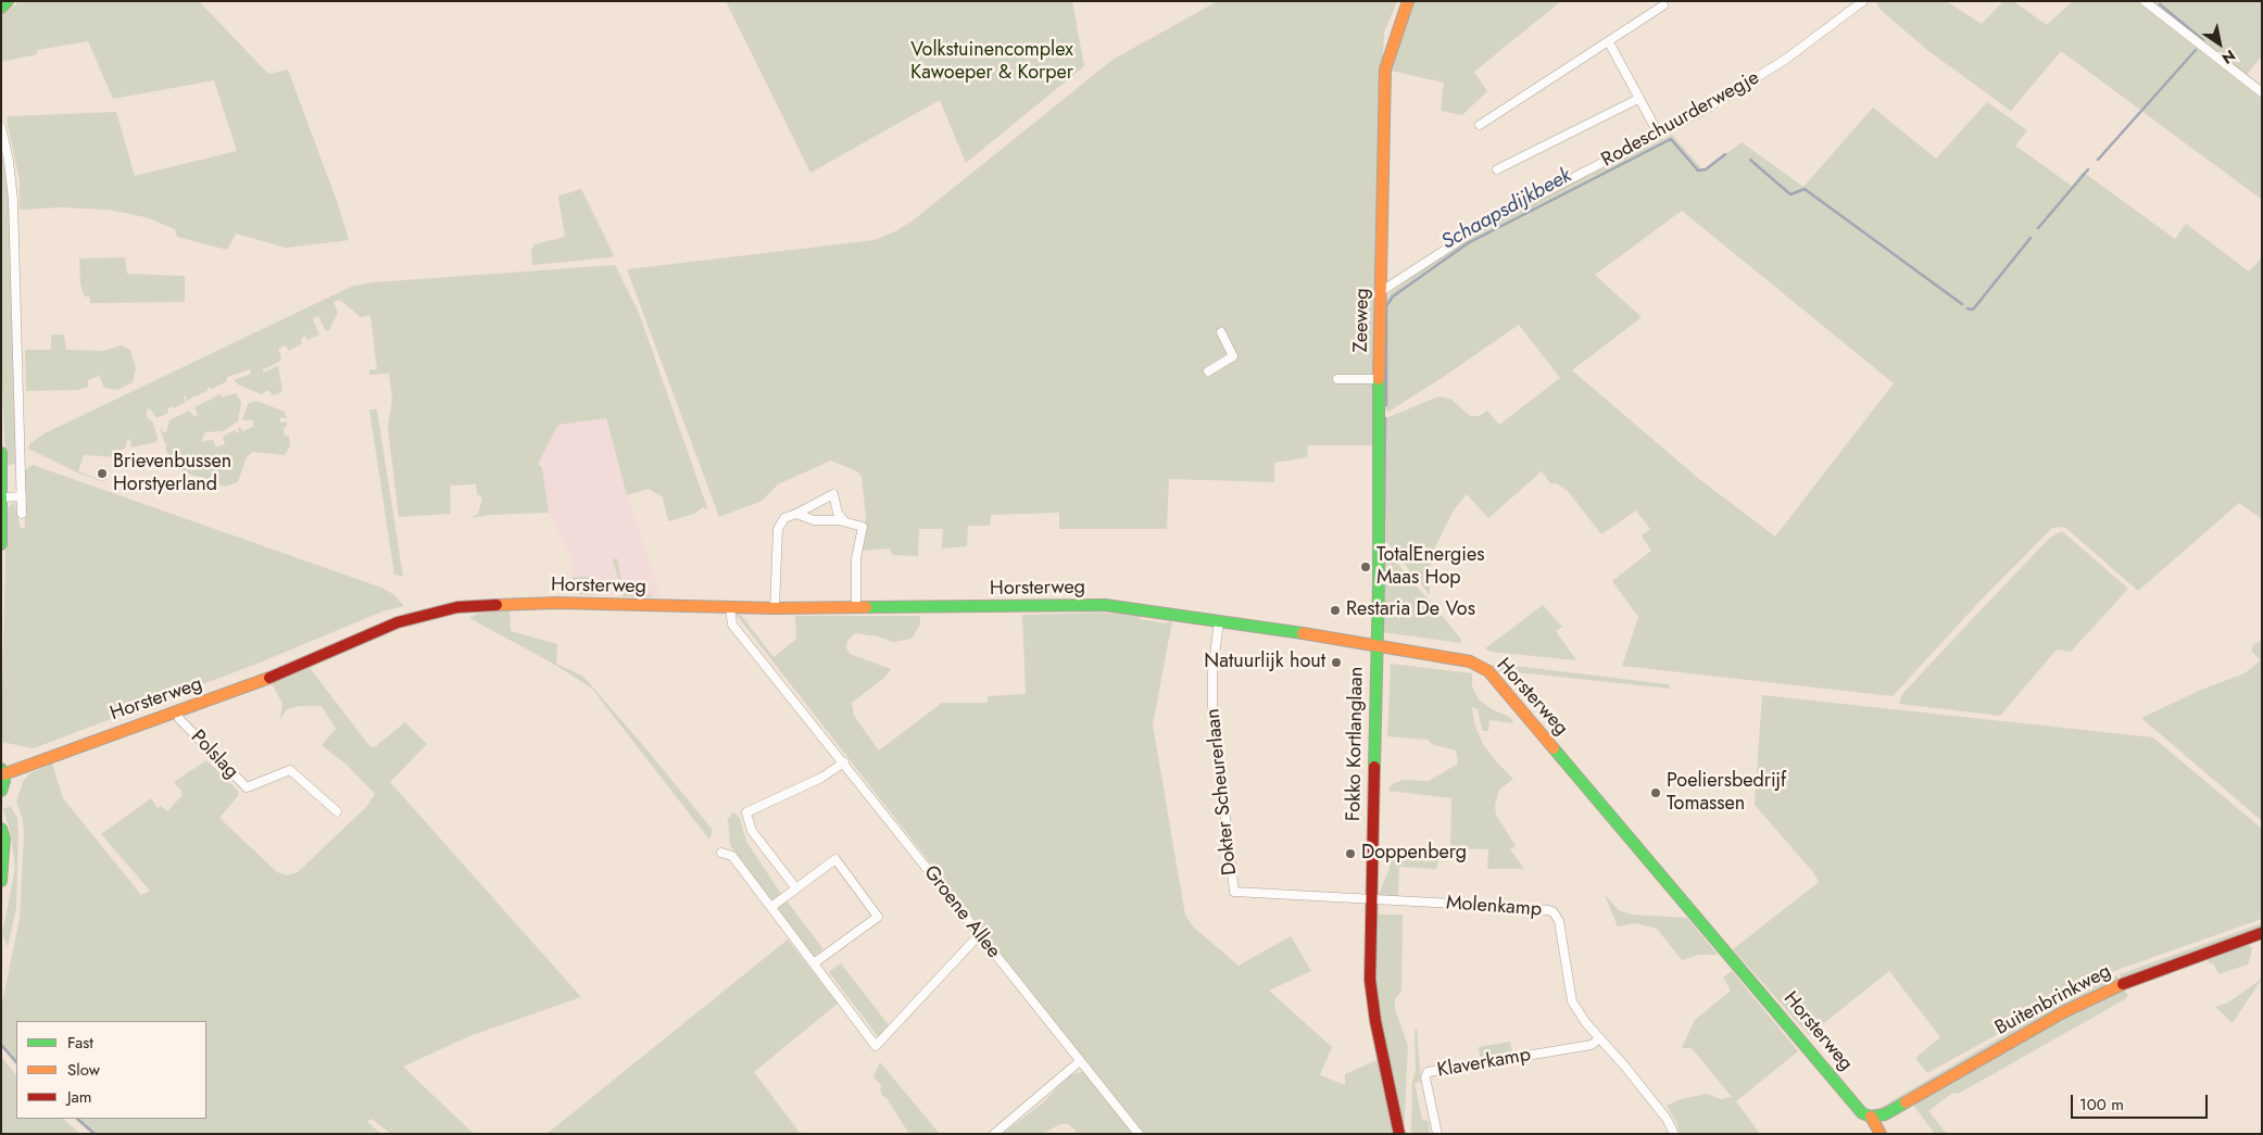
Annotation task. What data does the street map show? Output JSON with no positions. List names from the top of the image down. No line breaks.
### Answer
{"streets":{"main road":["Zeeweg","Horsterweg","Fokko Kortlanglaan","Buitenbrinkweg"],"street":["Rodeschuurderwegje","Polslag","Dokter Scheurerlaan","Molenkamp","Groene Allee","Klaverkamp"]},"crossings":[["Rodeschuurderwegje","Zeeweg"],["Zeeweg","Horsterweg"],["Zeeweg","Fokko Kortlanglaan"],["Horsterweg","Fokko Kortlanglaan"],["Horsterweg","Polslag"],["Horsterweg","Dokter Scheurerlaan"],["Horsterweg","Groene Allee"],["Horsterweg","Buitenbrinkweg"],["Fokko Kortlanglaan","Dokter Scheurerlaan"],["Fokko Kortlanglaan","Molenkamp"],["Dokter Scheurerlaan","Molenkamp"],["Molenkamp","Klaverkamp"]],"water":["Schaapsdijkbeek"],"parks":["Volkstuinencomplex Kawoeper & Korper"],"places":["Brievenbussen Horstyerland","TotalEnergies Maas Hop","Restaria De Vos","Natuurlijk hout","Poeliersbedrijf Tomassen","Doppenberg"],"legend":["Fast","Slow","Jam"],"scale_bar":"100 m","north":"bottom right"}
